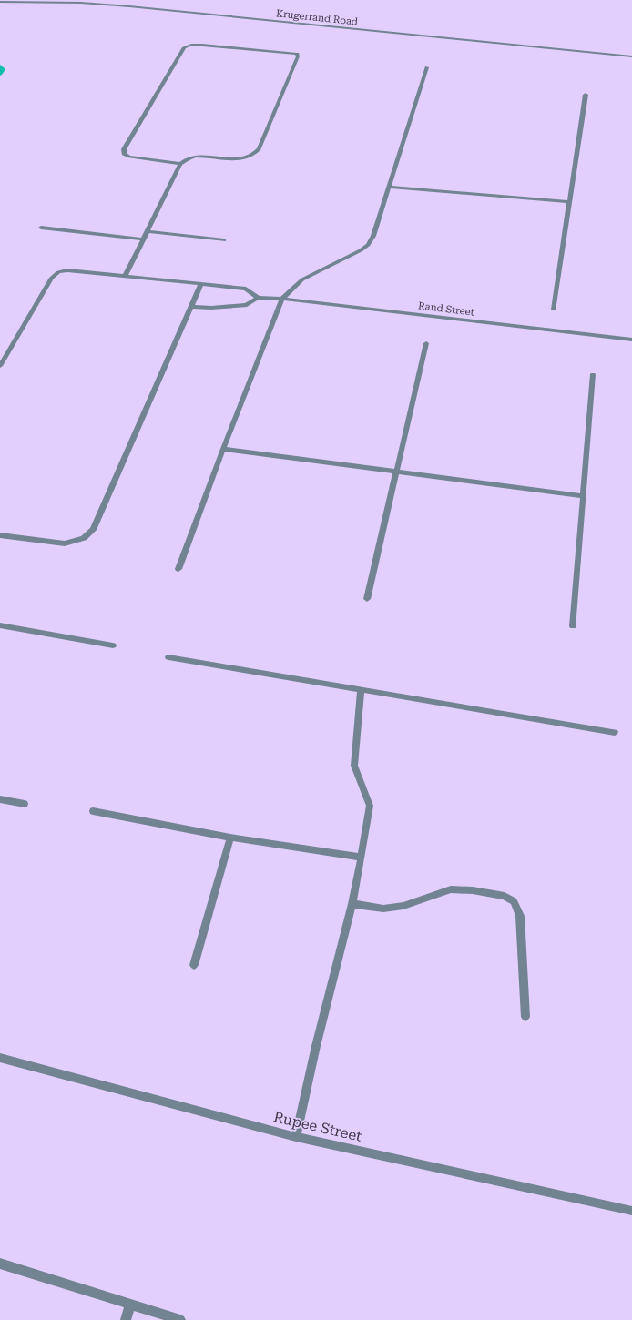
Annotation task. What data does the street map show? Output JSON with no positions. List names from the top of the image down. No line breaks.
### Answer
{"streets":{"street":["Krugerrand Road","Rand Street","Rupee Street"]}}
